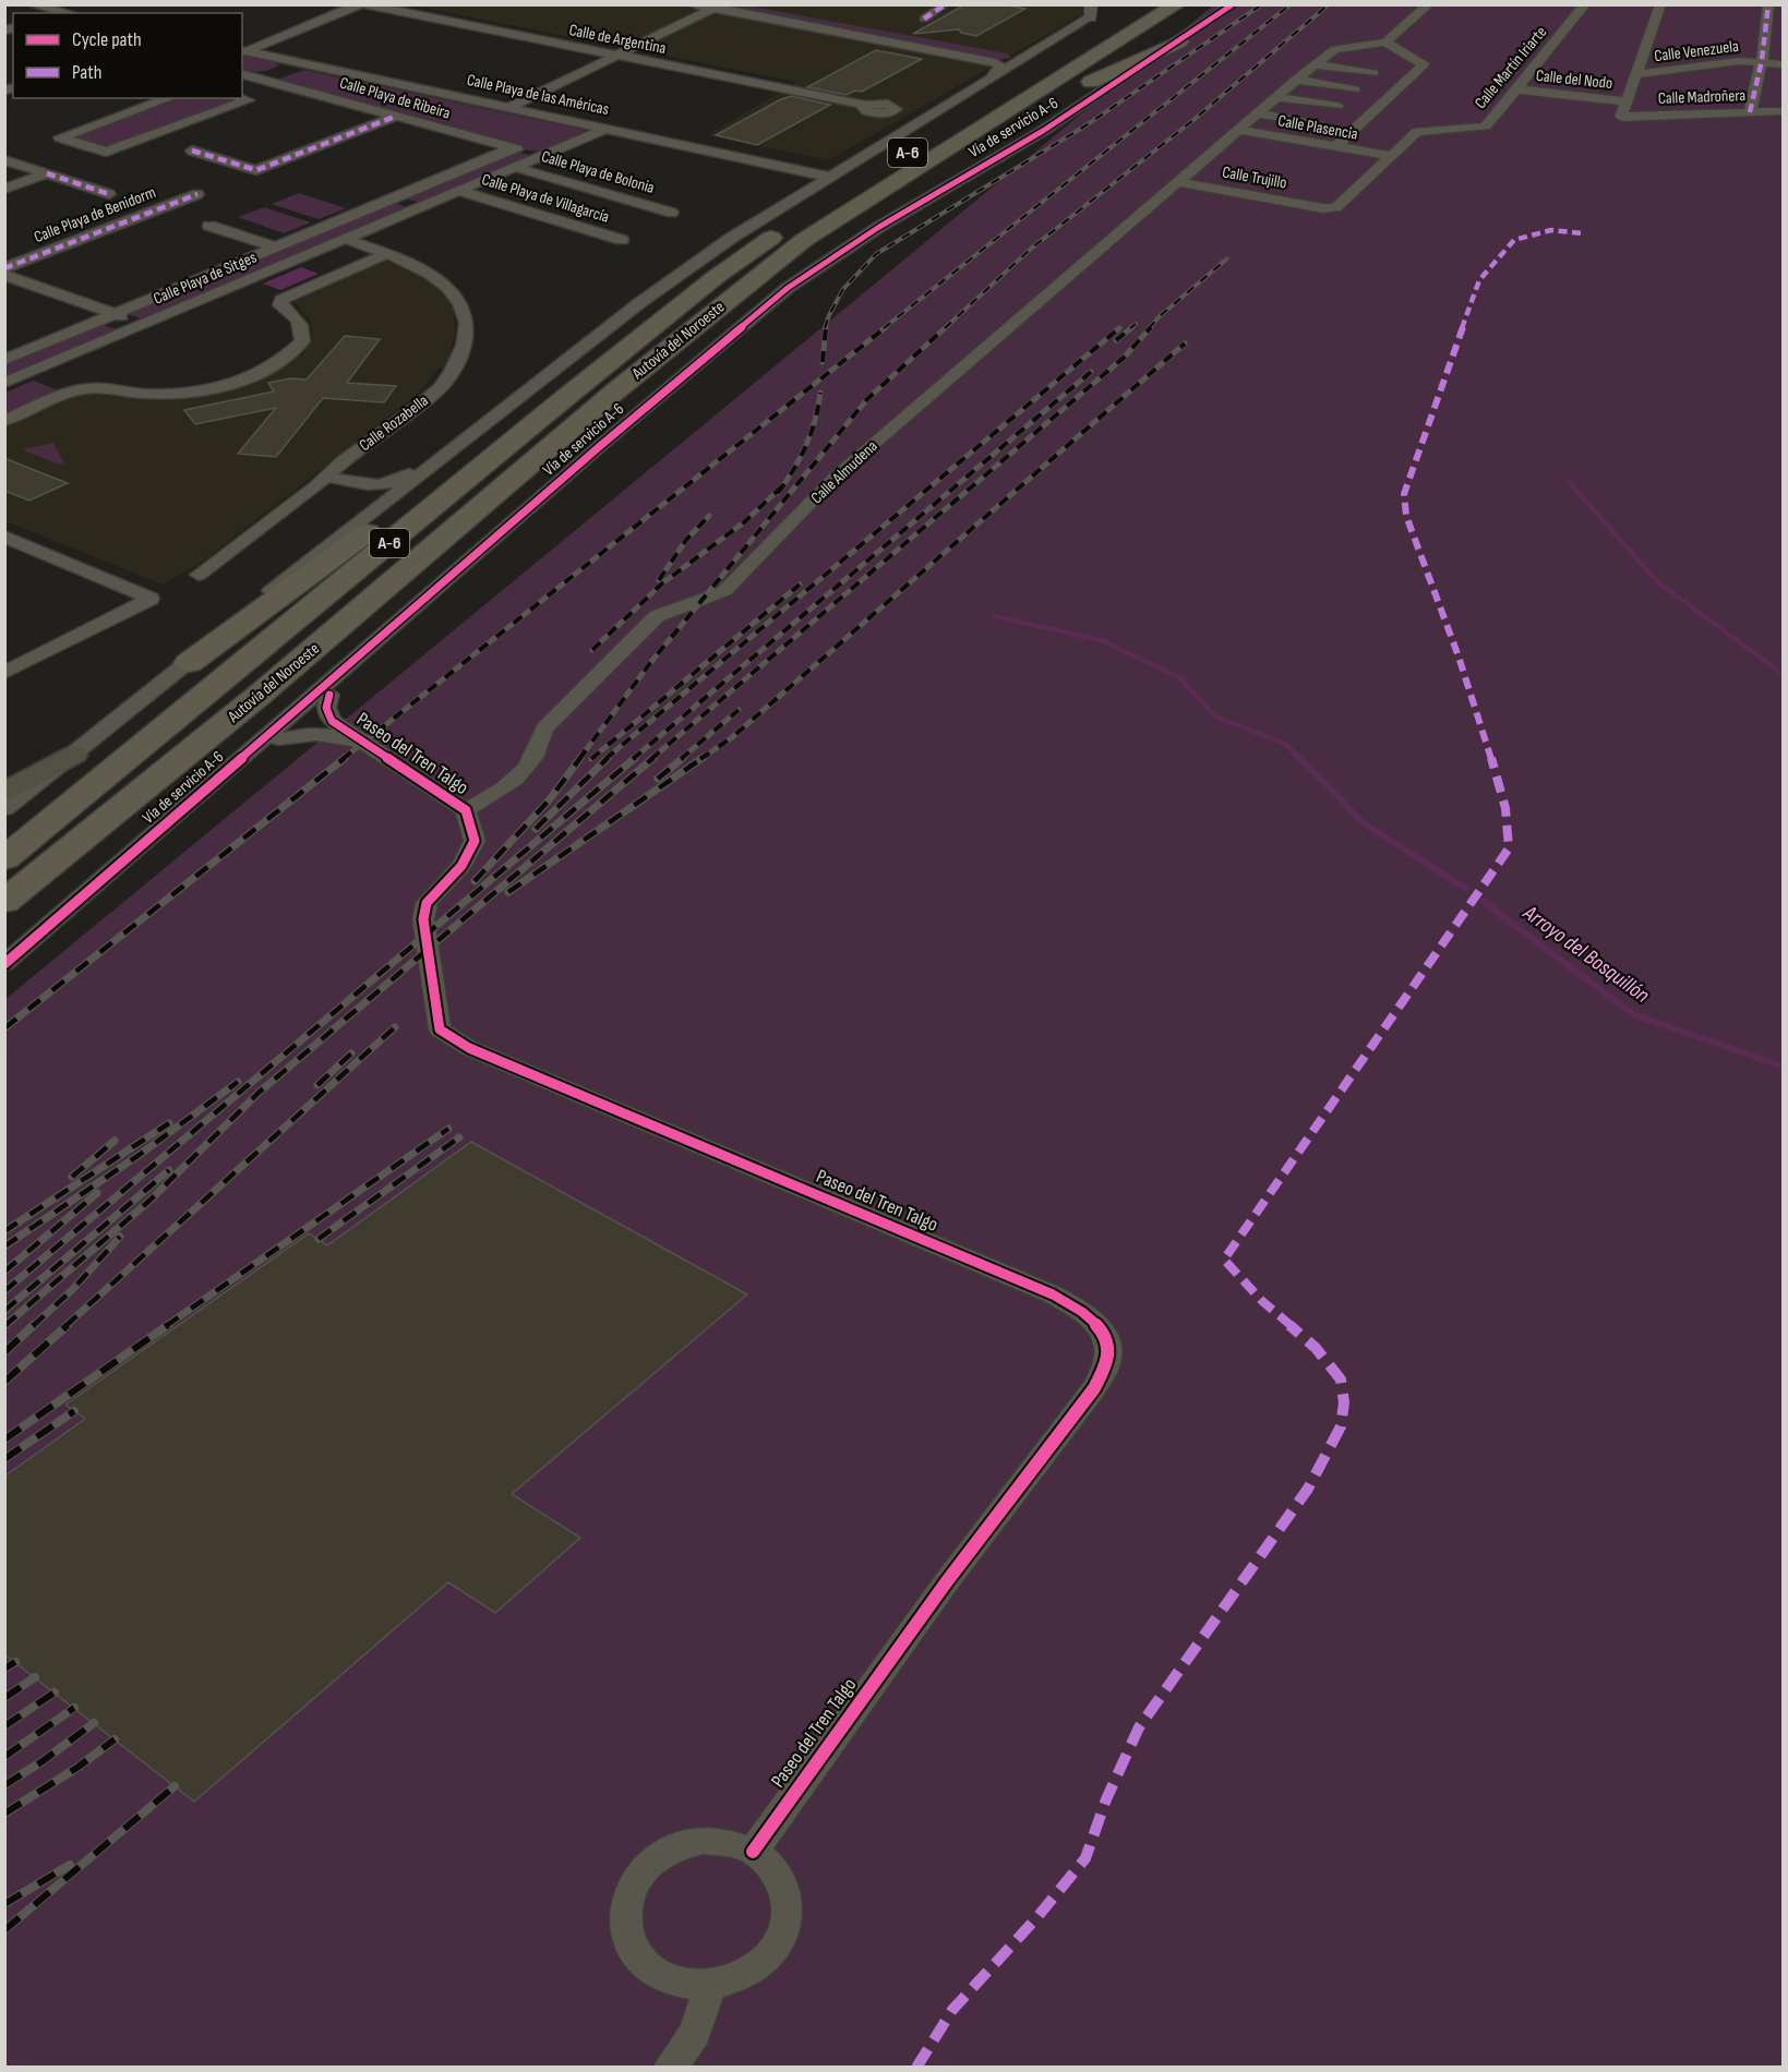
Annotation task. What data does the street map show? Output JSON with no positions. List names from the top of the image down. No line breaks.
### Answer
{"streets":{"highway":["A-6","Autovía del Noroeste"],"street":["Calle de Argentina","Calle Venezuela","Calle Martín Iriarte","Calle del Nodo","Calle Playa de las Américas","Calle Madroñera","Calle Playa de Ribeira","Vía de servicio A-6","Calle Plasencia","Calle Playa de Bolonia","Calle Trujillo","Calle Playa de Villagarcía","Calle Playa de Benidorm","Calle Playa de Sitges","Calle Rozabella","Calle Almudena","Paseo del Tren Talgo"]},"crossings":[["Calle Martín Iriarte","Calle del Nodo"],["Calle Martín Iriarte","Calle Plasencia"],["Calle Martín Iriarte","Calle Trujillo"],["Calle del Nodo","Calle Madroñera"],["Calle Playa de las Américas","Calle Playa de Sitges"],["Calle Playa de Ribeira","Calle Playa de Sitges"],["Calle Plasencia","Calle Almudena"],["Calle Playa de Bolonia","Calle Playa de Sitges"],["Calle Trujillo","Calle Almudena"],["Calle Playa de Villagarcía","Calle Playa de Sitges"],["Calle Playa de Sitges","Calle Rozabella"],["Calle Almudena","Paseo del Tren Talgo"]],"water":["Arroyo del Bosquillón"],"legend":["Cycle path","Path"]}
